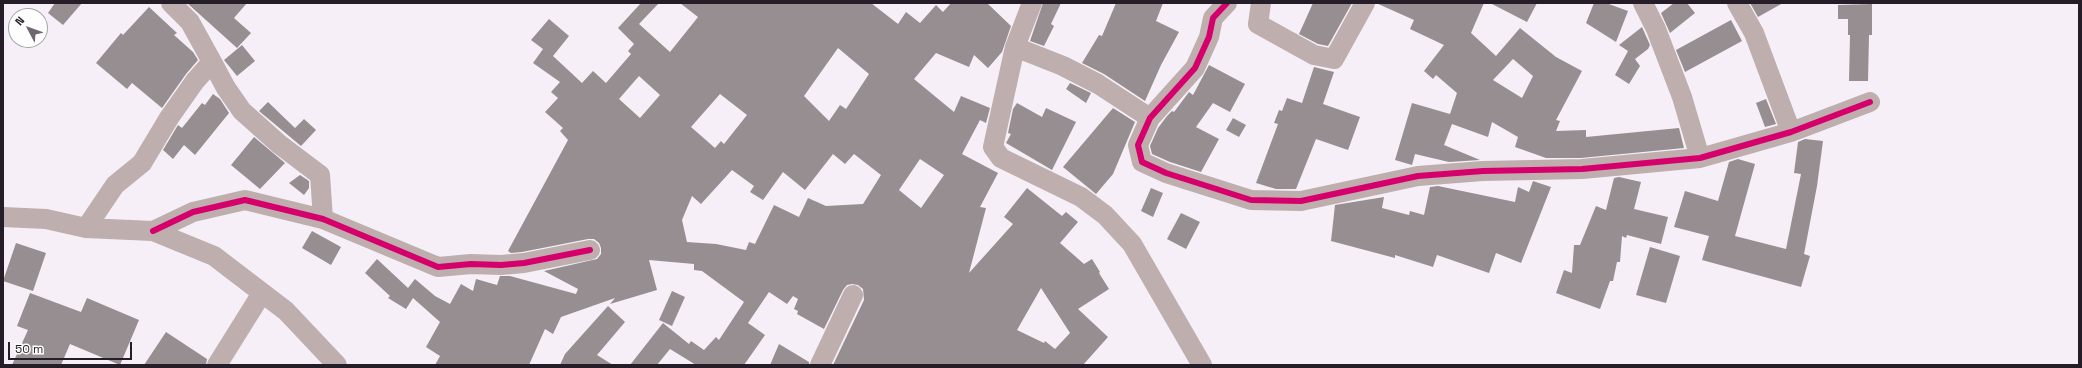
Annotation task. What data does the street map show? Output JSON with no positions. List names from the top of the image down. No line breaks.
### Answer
{"scale_bar":"50 m","north":"top left"}
